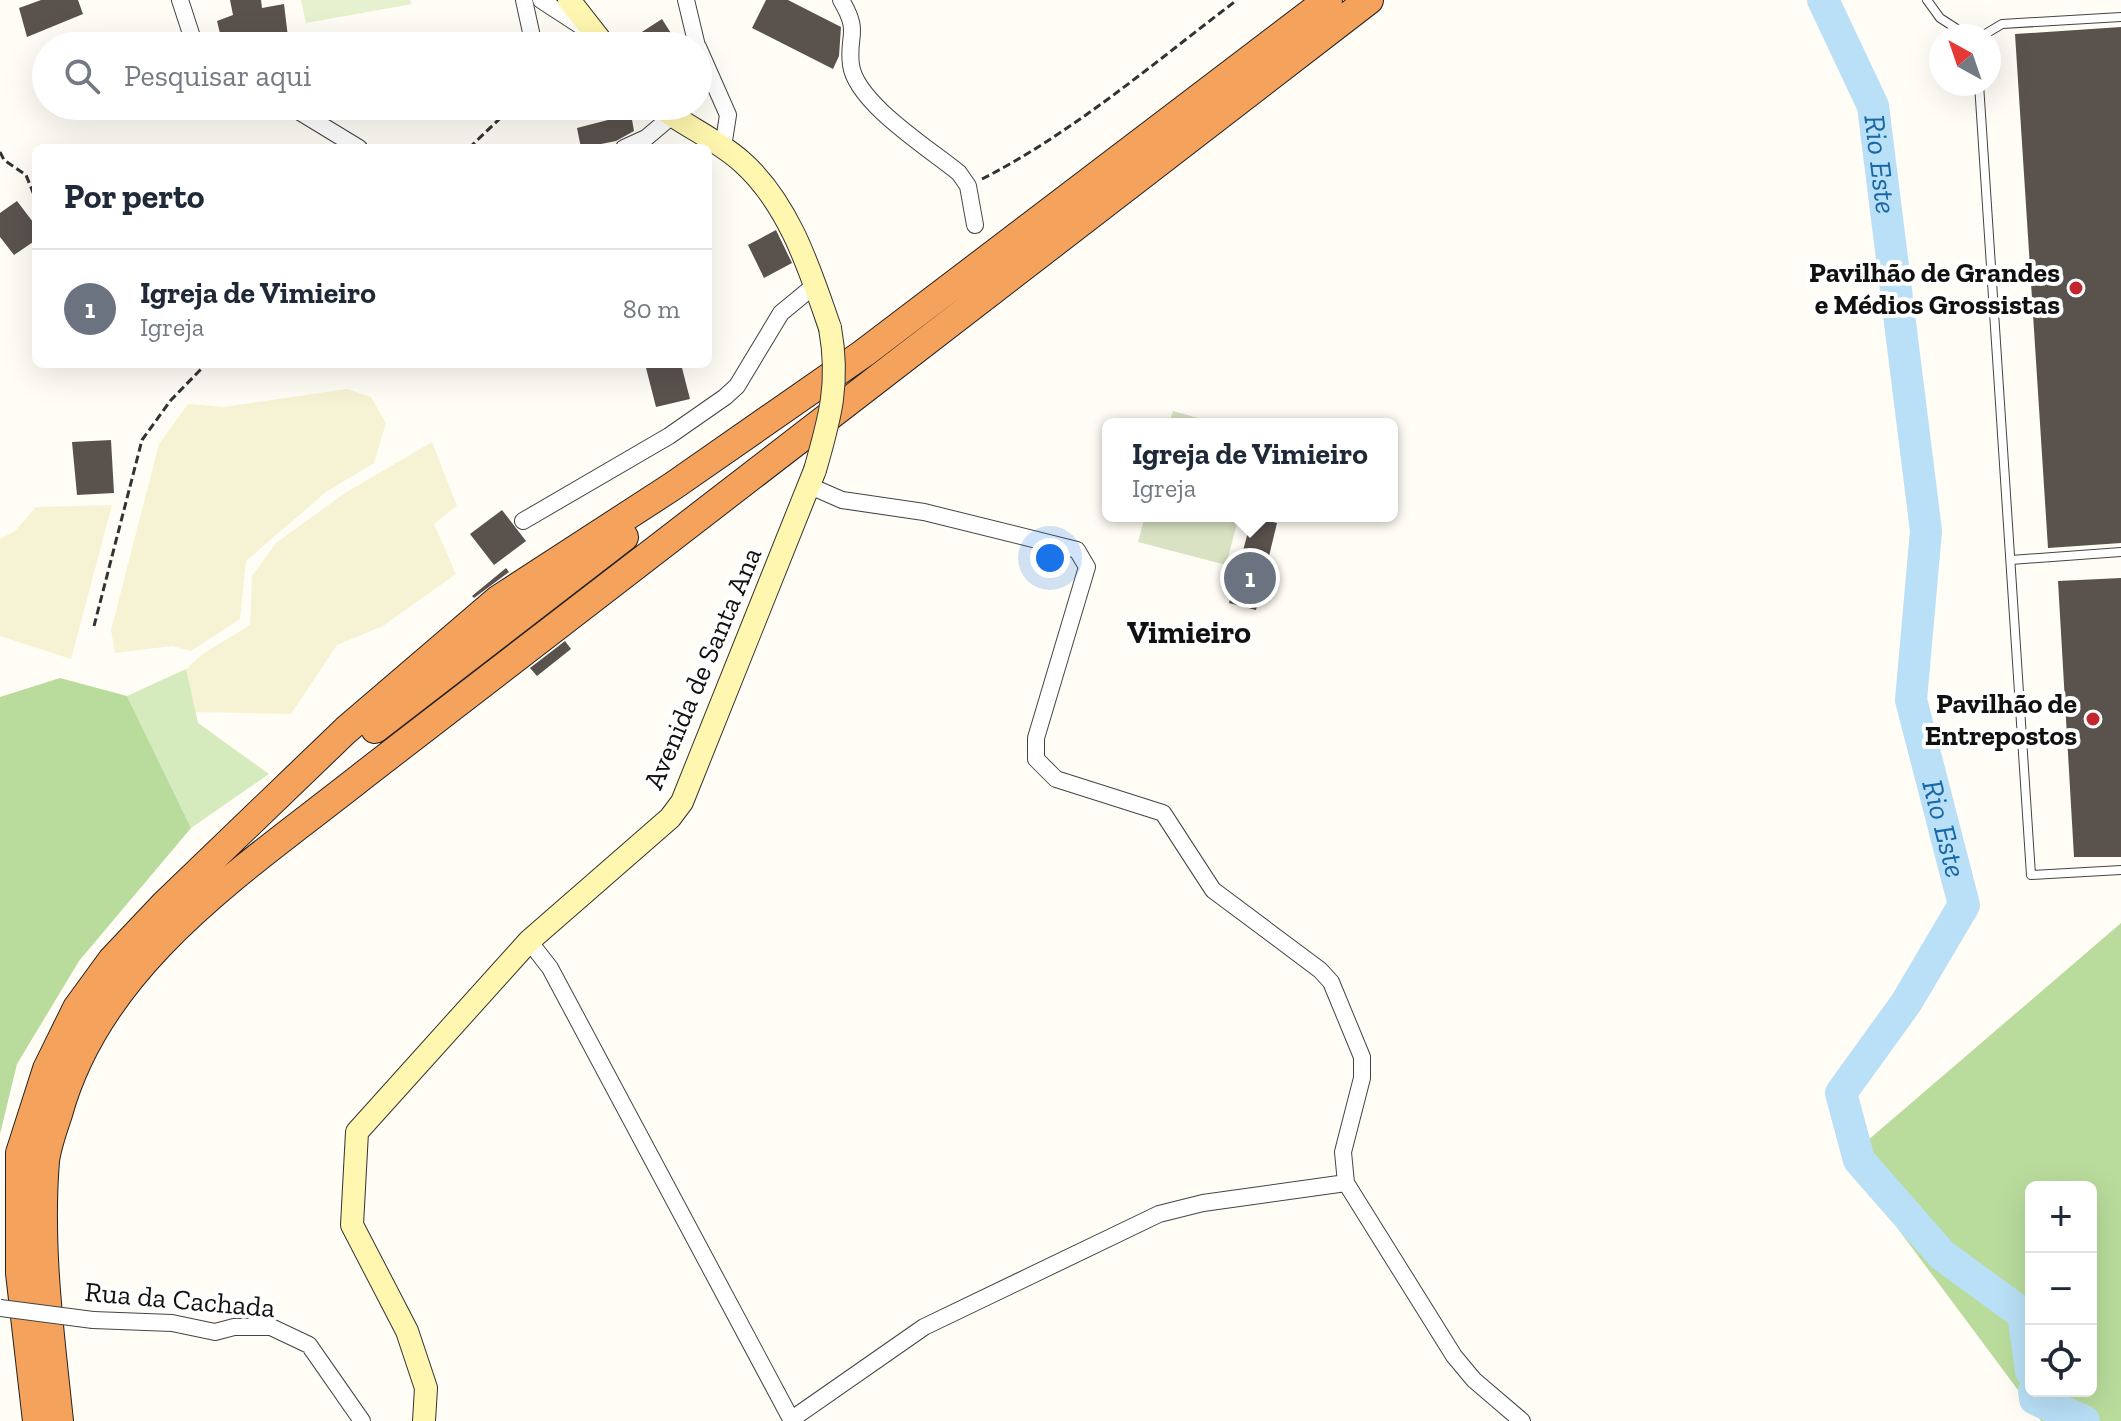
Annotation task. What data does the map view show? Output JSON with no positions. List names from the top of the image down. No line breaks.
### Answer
{"streets":{"street":["Avenida de Santa Ana","Rua da Cachada"]},"districts":["Vimieiro"],"water":["Rio Este"],"places":["Pavilhão de Grandes e Médios Grossistas","Pavilhão de Entrepostos"],"north":"top left","page":{"search":"Pesquisar aqui","heading":"Por perto","list":[{"mark":"1","name":"Igreja de Vimieiro","note":"Igreja","value":"80 m"}],"popup":["Igreja de Vimieiro","Igreja"],"pins":"1","map_buttons":["+","−"]}}
